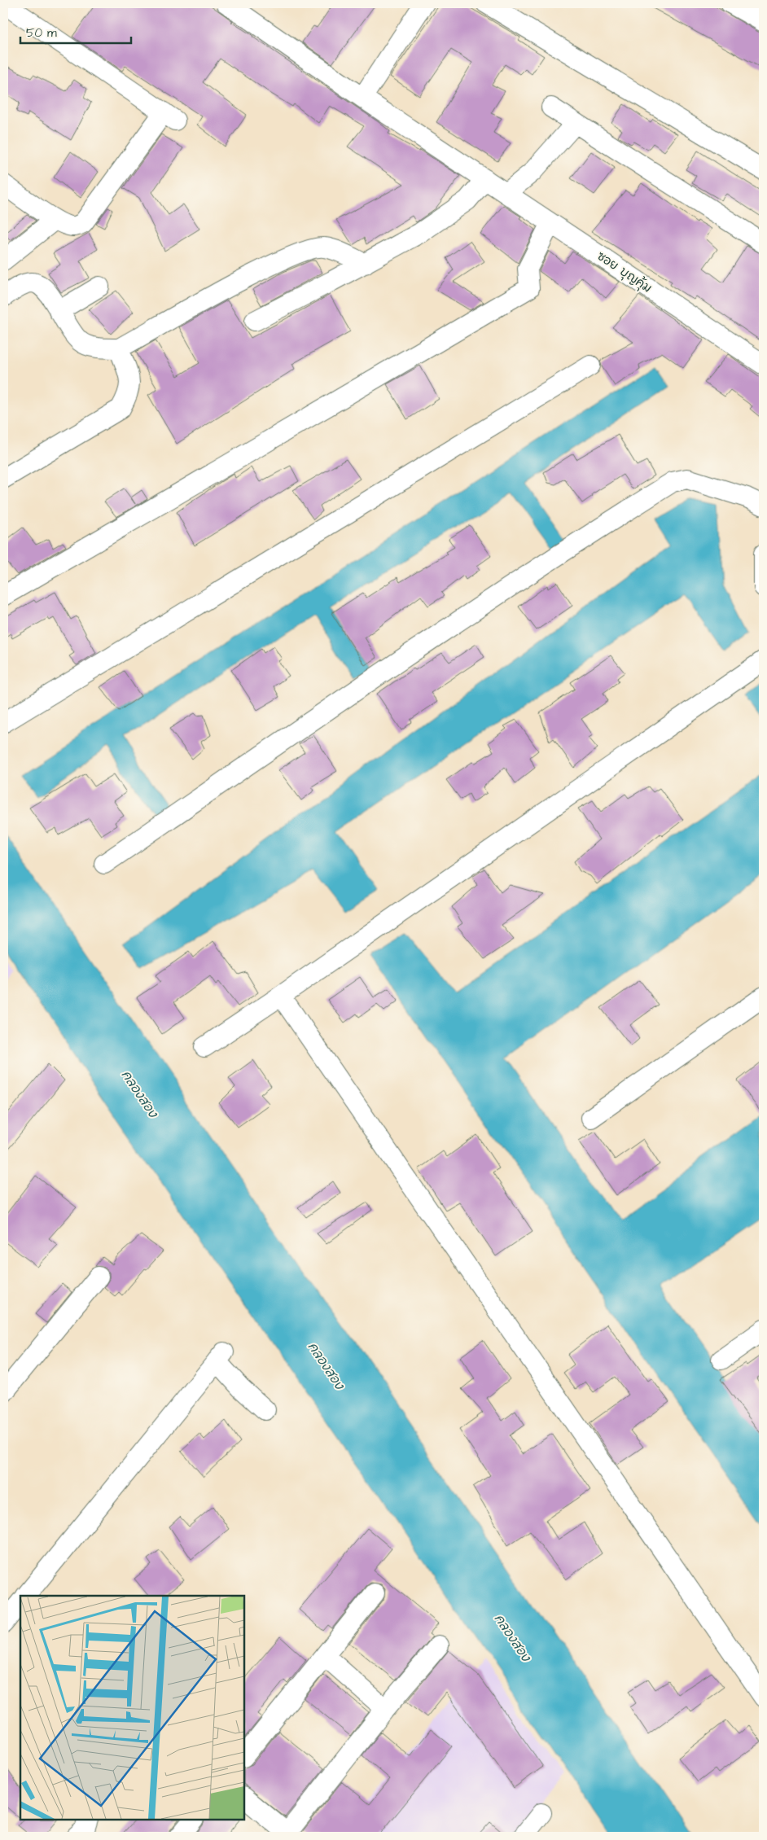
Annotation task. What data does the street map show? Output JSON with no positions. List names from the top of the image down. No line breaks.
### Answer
{"streets":{"street":["ซอย บุญคุ้ม"]},"water":["คลองสอง"],"scale_bar":"50 m"}
